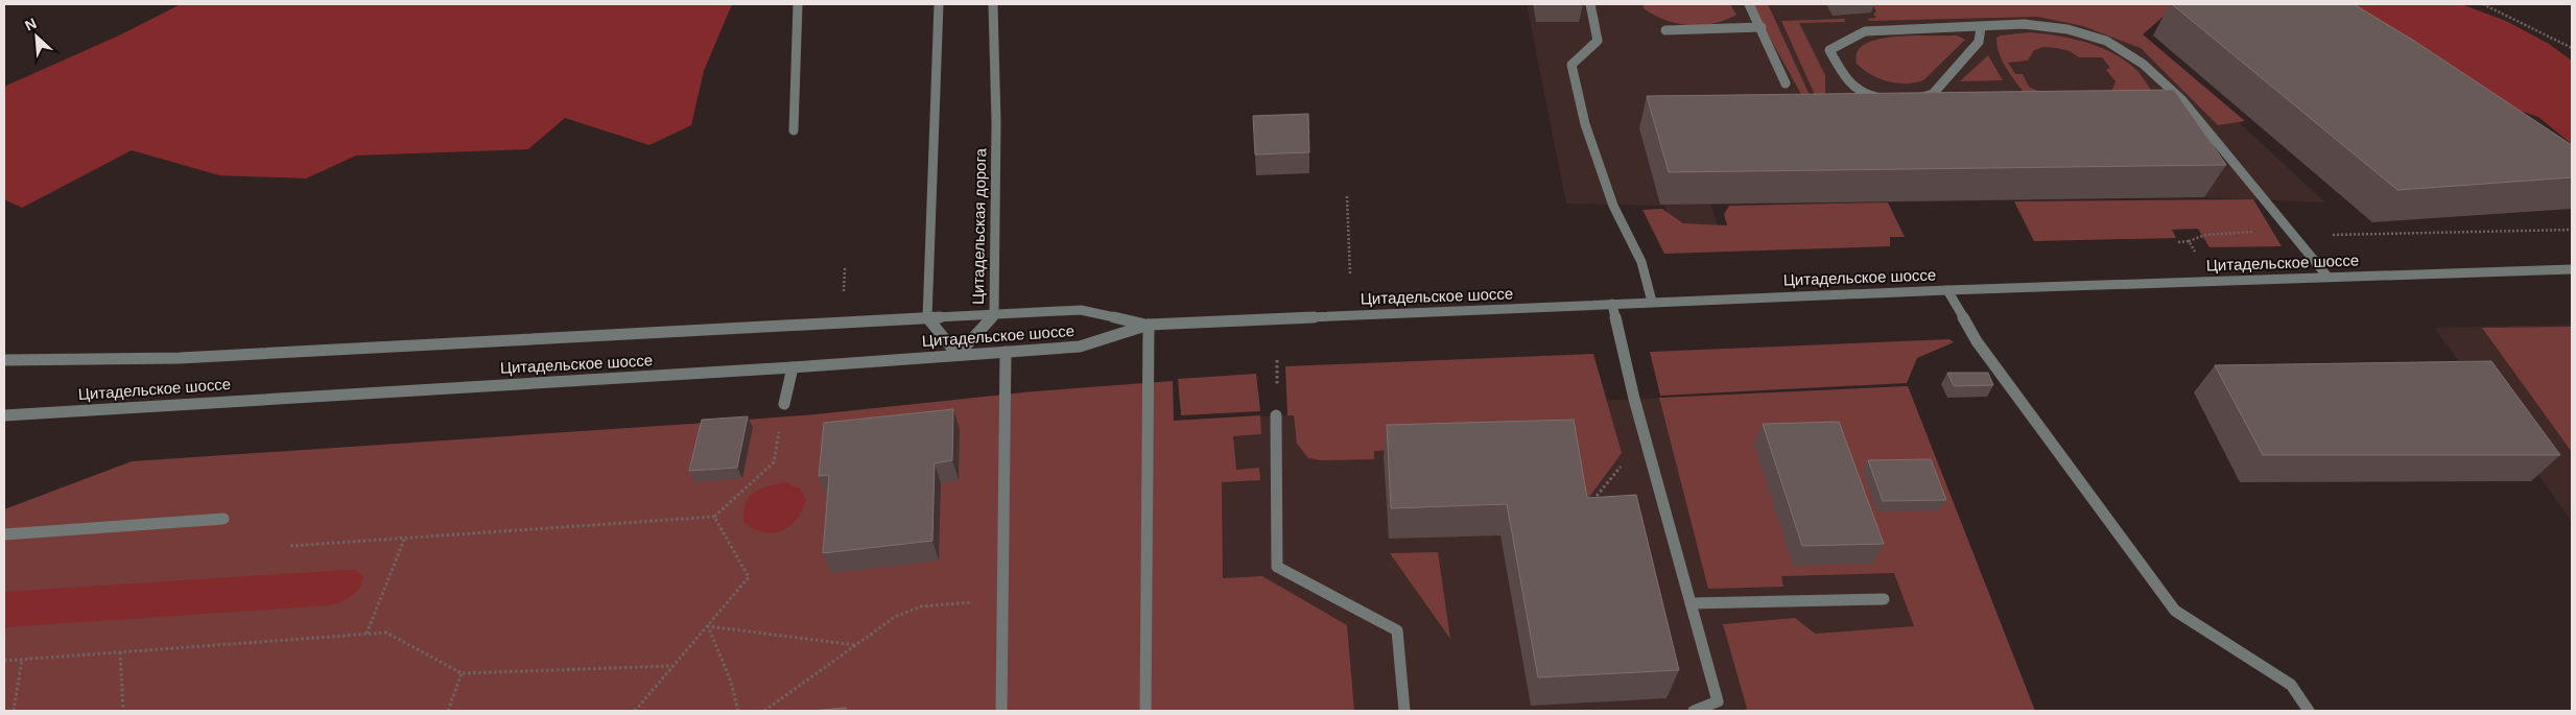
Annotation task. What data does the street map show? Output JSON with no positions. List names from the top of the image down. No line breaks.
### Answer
{"streets":{"street":["Цитадельская дорога","Цитадельское шоссе"]},"crossings":[["Цитадельская дорога","Цитадельское шоссе"]],"north":"top left"}
